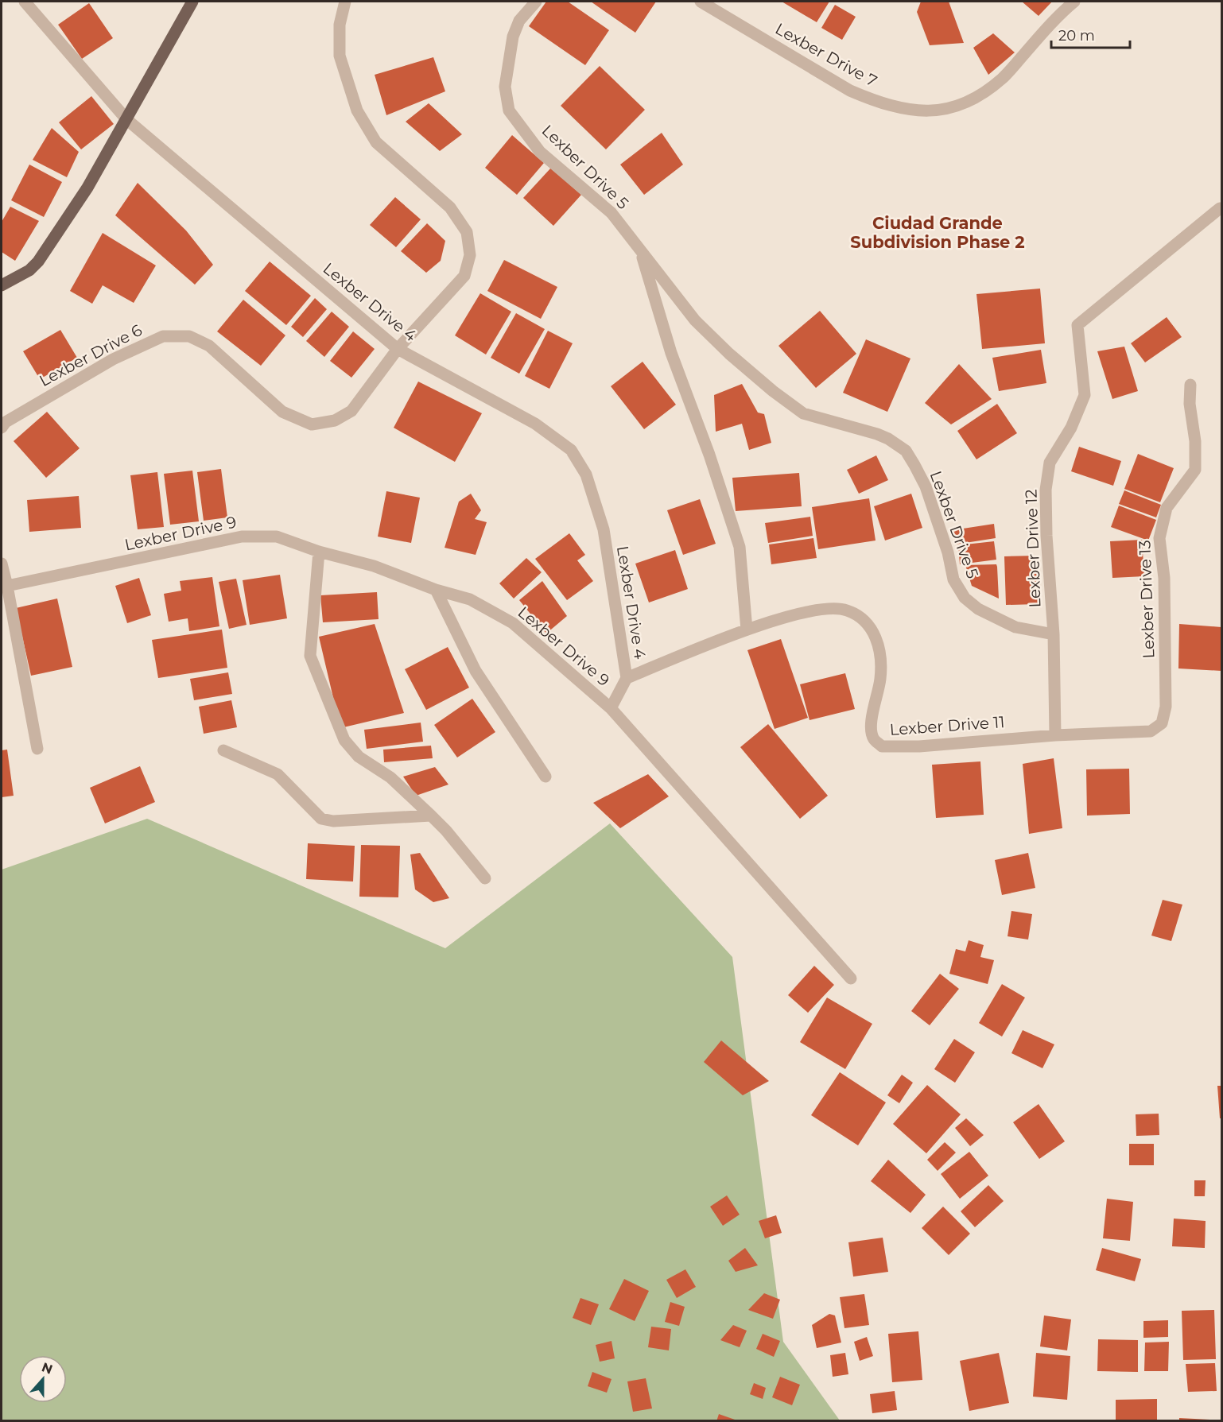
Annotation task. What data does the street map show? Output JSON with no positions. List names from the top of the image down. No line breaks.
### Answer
{"streets":{"street":["Lexber Drive 7","Lexber Drive 5","Lexber Drive 4","Lexber Drive 6","Lexber Drive 9","Lexber Drive 12","Lexber Drive 13","Lexber Drive 11"]},"crossings":[["Lexber Drive 5","Lexber Drive 12"],["Lexber Drive 5","Lexber Drive 11"],["Lexber Drive 4","Lexber Drive 6"],["Lexber Drive 4","Lexber Drive 11"],["Lexber Drive 12","Lexber Drive 11"],["Lexber Drive 13","Lexber Drive 11"]],"districts":["Ciudad Grande Subdivision Phase 2"],"scale_bar":"20 m","north":"top"}
